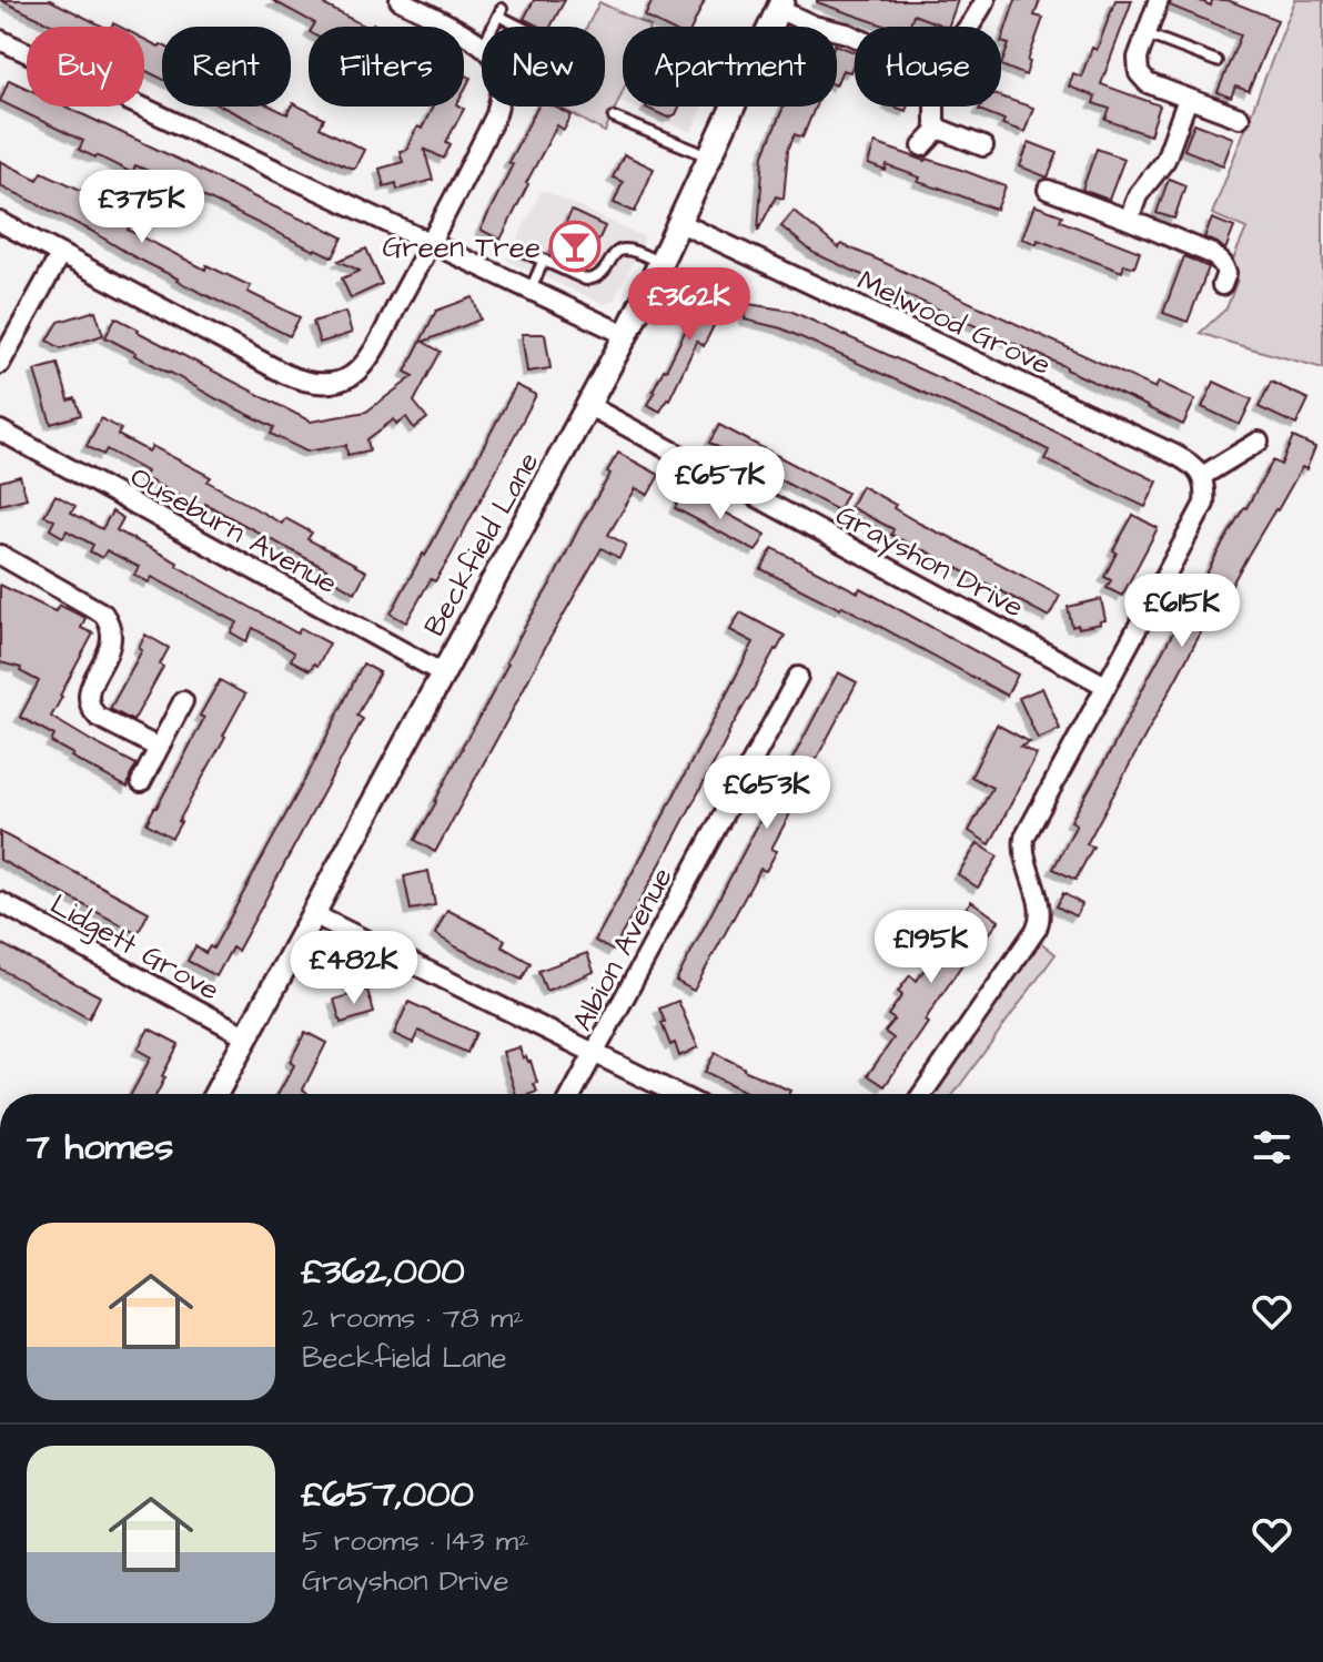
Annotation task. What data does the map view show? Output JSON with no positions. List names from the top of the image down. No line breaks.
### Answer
{"streets":{"street":["Melwood Grove","Ouseburn Avenue","Beckfield Lane","Grayshon Drive","Lidgett Grove","Albion Avenue"]},"crossings":[["Melwood Grove","Beckfield Lane"],["Ouseburn Avenue","Beckfield Lane"],["Beckfield Lane","Grayshon Drive"],["Beckfield Lane","Lidgett Grove"]],"places":{"bar":["Green Tree"]},"page":{"chip":["Buy","Rent","Filters","New","Apartment","House"],"price":["£375K","£362K","£657K","£615K","£653K","£195K","£482K"],"heading":"7 homes","list":[{"name":"£362,000","note":"2 rooms · 78 m² · Beckfield Lane"},{"name":"£657,000","note":"5 rooms · 143 m² · Grayshon Drive"}]}}
